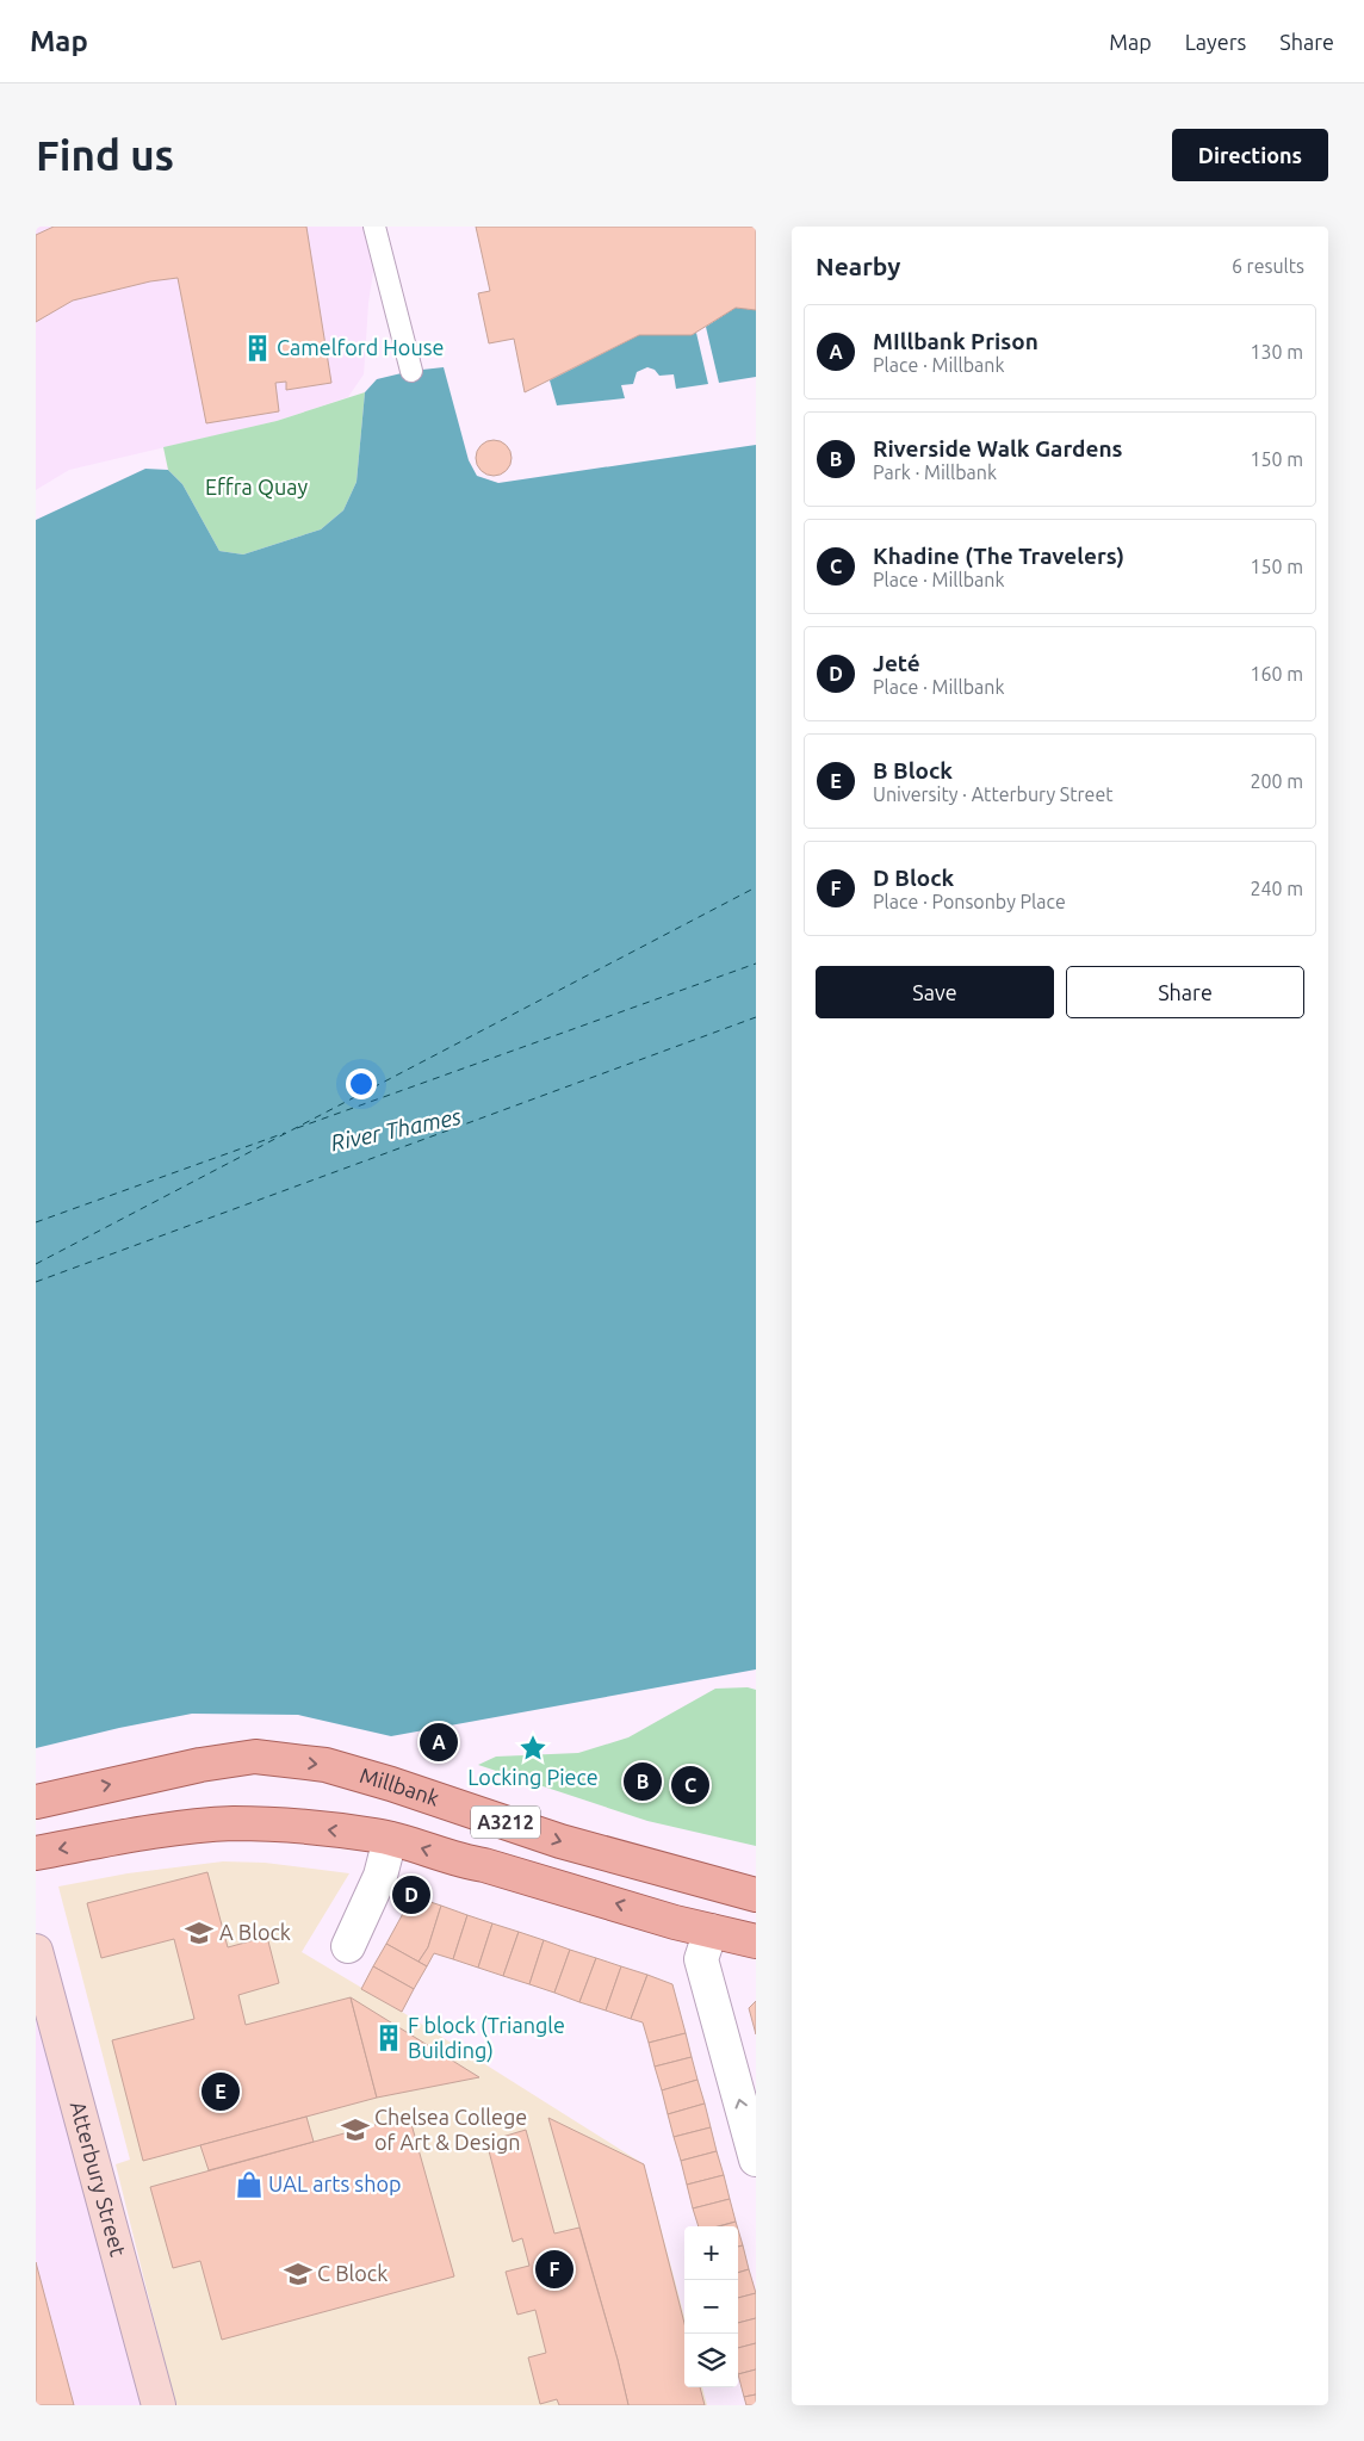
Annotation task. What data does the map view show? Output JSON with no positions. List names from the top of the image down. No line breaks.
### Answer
{"streets":{"main road":["Millbank","A3212","Atterbury Street"]},"water":["River Thames"],"parks":["Effra Quay"],"places":{"building":["Camelford House","F block (Triangle Building)"],"place":["Locking Piece"],"school or university":["A Block","Chelsea College of Art & Design","C Block"],"shop":["UAL arts shop"]},"page":{"header":"Map","nav":["Map","Layers","Share"],"buttons":["Directions",["Save","Share"]],"title":"Find us","heading":["Nearby","6 results"],"list":[{"mark":"A","name":"MIllbank Prison","note":"Place · Millbank","value":"130 m"},{"mark":"B","name":"Riverside Walk Gardens","note":"Park · Millbank","value":"150 m"},{"mark":"C","name":"Khadine (The Travelers)","note":"Place · Millbank","value":"150 m"},{"mark":"D","name":"Jeté","note":"Place · Millbank","value":"160 m"},{"mark":"E","name":"B Block","note":"University · Atterbury Street","value":"200 m"},{"mark":"F","name":"D Block","note":"Place · Ponsonby Place","value":"240 m"}],"pins":["A","B","C","D","E","F"],"map_buttons":["+","−"]}}
